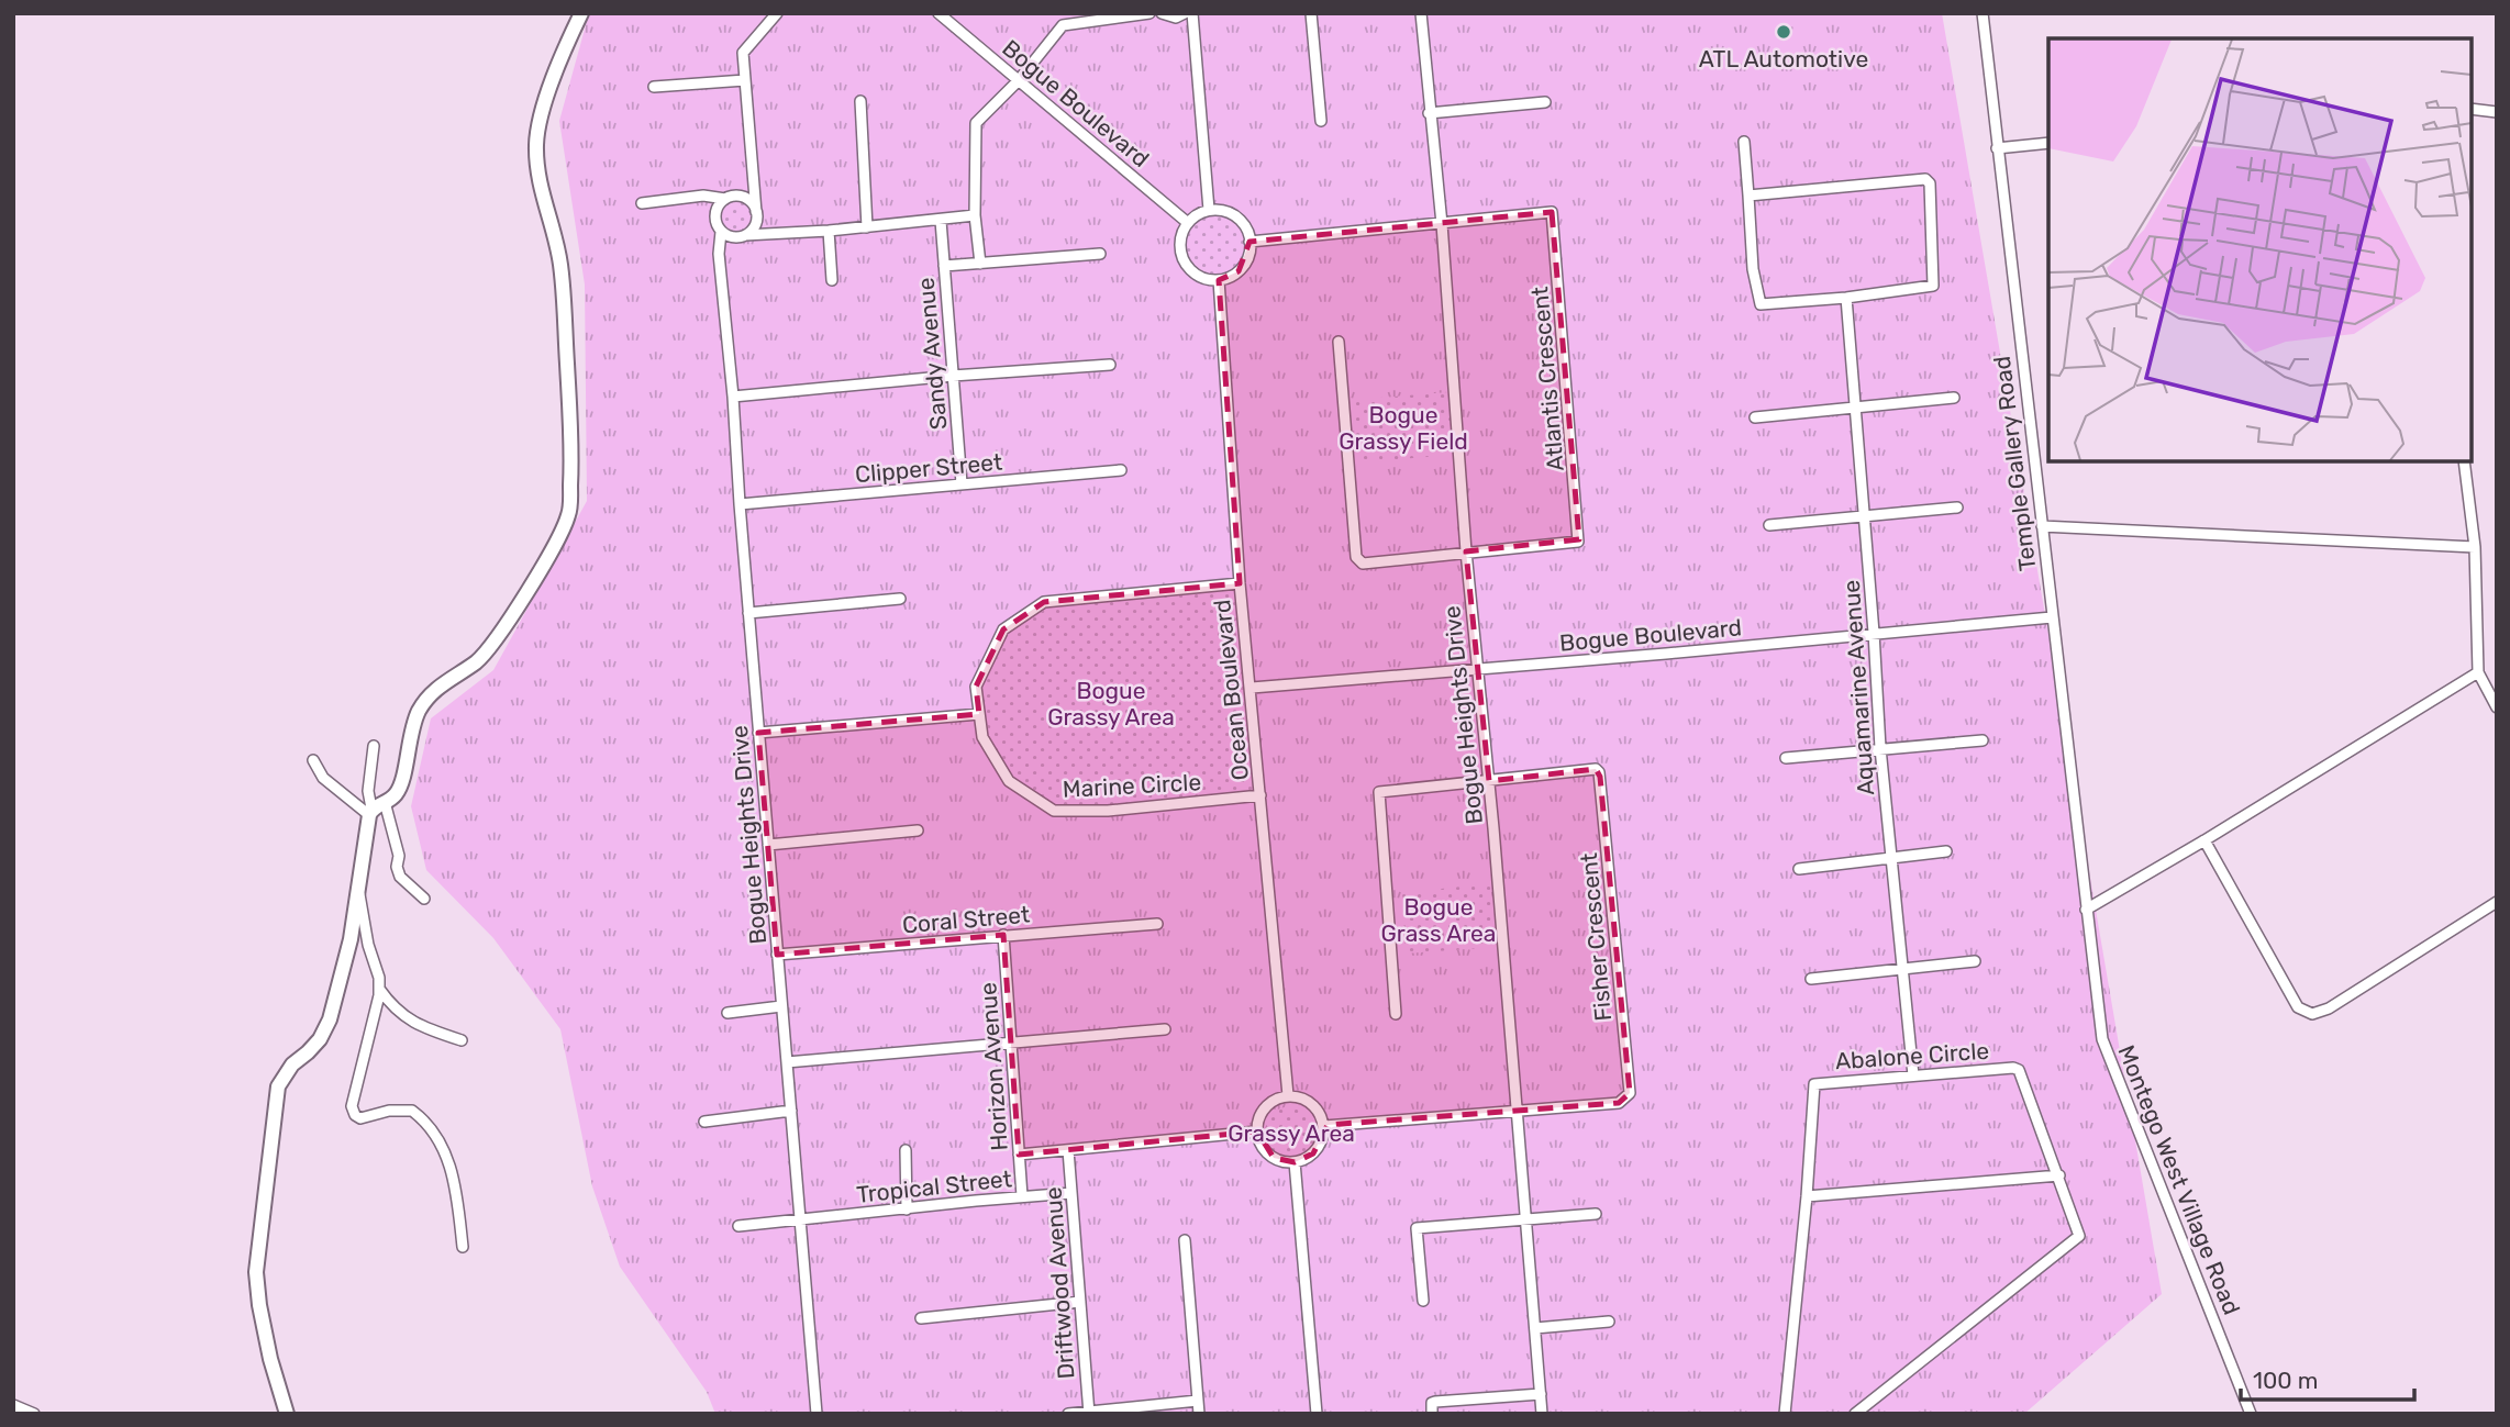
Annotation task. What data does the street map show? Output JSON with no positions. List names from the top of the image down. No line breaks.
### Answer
{"streets":{"street":["Bogue Boulevard","Sandy Avenue","Atlantis Crescent","Temple Gallery Road","Clipper Street","Aquamarine Avenue","Ocean Boulevard","Bogue Heights Drive","Marine Circle","Coral Street","Fisher Crescent","Abalone Circle","Horizon Avenue","Montego West Village Road","Tropical Street","Driftwood Avenue"]},"crossings":[["Bogue Boulevard","Temple Gallery Road"],["Bogue Boulevard","Aquamarine Avenue"],["Bogue Boulevard","Ocean Boulevard"],["Bogue Boulevard","Bogue Heights Drive"],["Sandy Avenue","Clipper Street"],["Atlantis Crescent","Bogue Heights Drive"],["Temple Gallery Road","Montego West Village Road"],["Clipper Street","Bogue Heights Drive"],["Aquamarine Avenue","Abalone Circle"],["Ocean Boulevard","Marine Circle"],["Bogue Heights Drive","Coral Street"],["Bogue Heights Drive","Fisher Crescent"],["Bogue Heights Drive","Tropical Street"],["Coral Street","Horizon Avenue"],["Horizon Avenue","Tropical Street"],["Tropical Street","Driftwood Avenue"]],"parks":["Bogue Grassy Field","Bogue Grassy Area","Bogue Grass Area","Grassy Area"],"places":["ATL Automotive"],"scale_bar":"100 m"}
